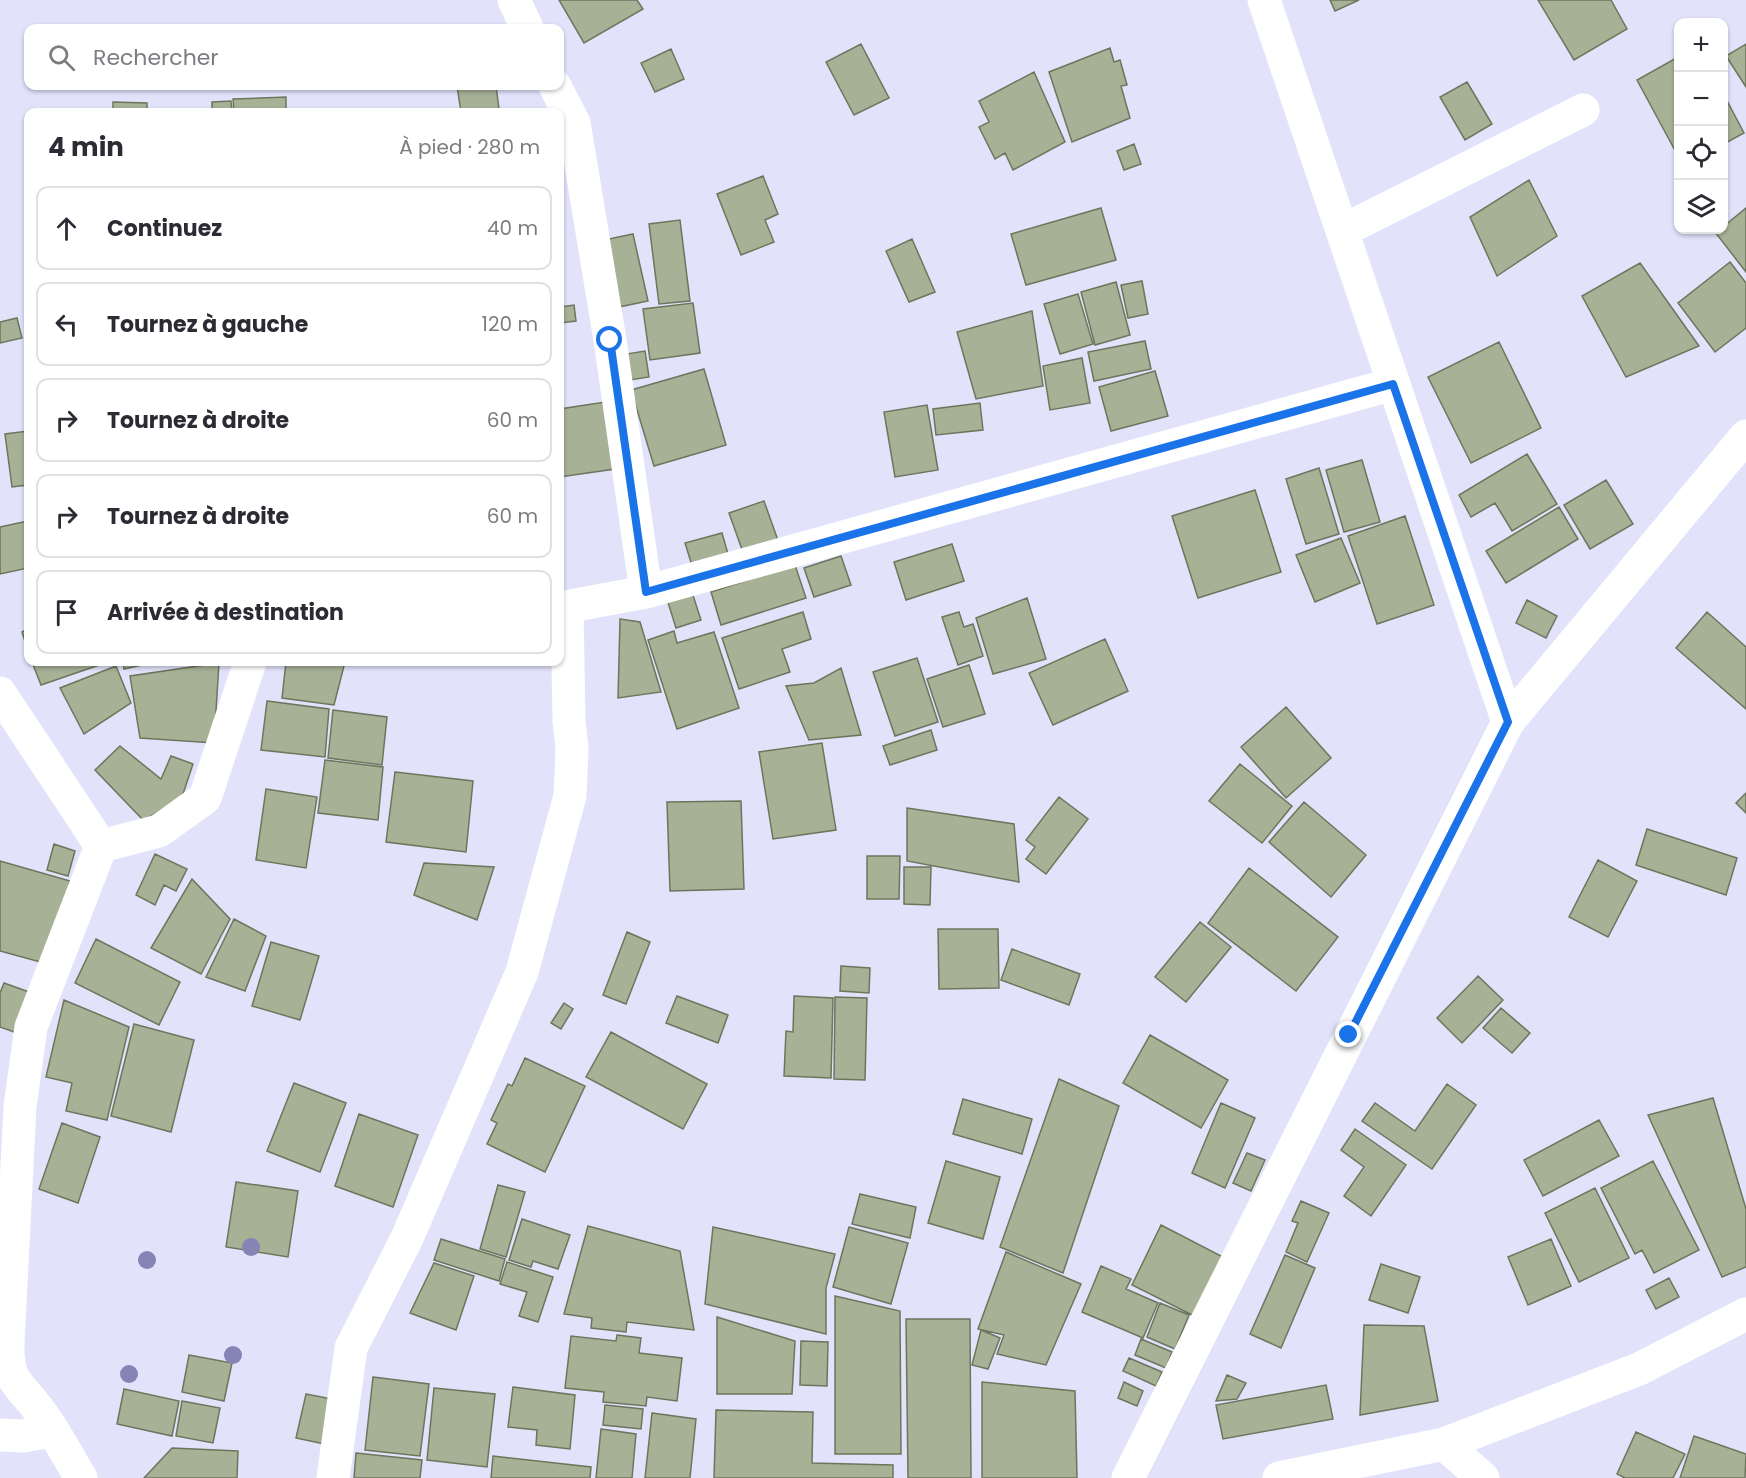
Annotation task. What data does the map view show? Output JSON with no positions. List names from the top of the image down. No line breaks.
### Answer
{"page":{"map_buttons":["+","−"],"search":"Rechercher","heading":["4 min","À pied · 280 m"],"list":[["Continuez","40 m"],["Tournez à gauche","120 m"],["Tournez à droite","60 m"],["Tournez à droite","60 m"],"Arrivée à destination"]}}
